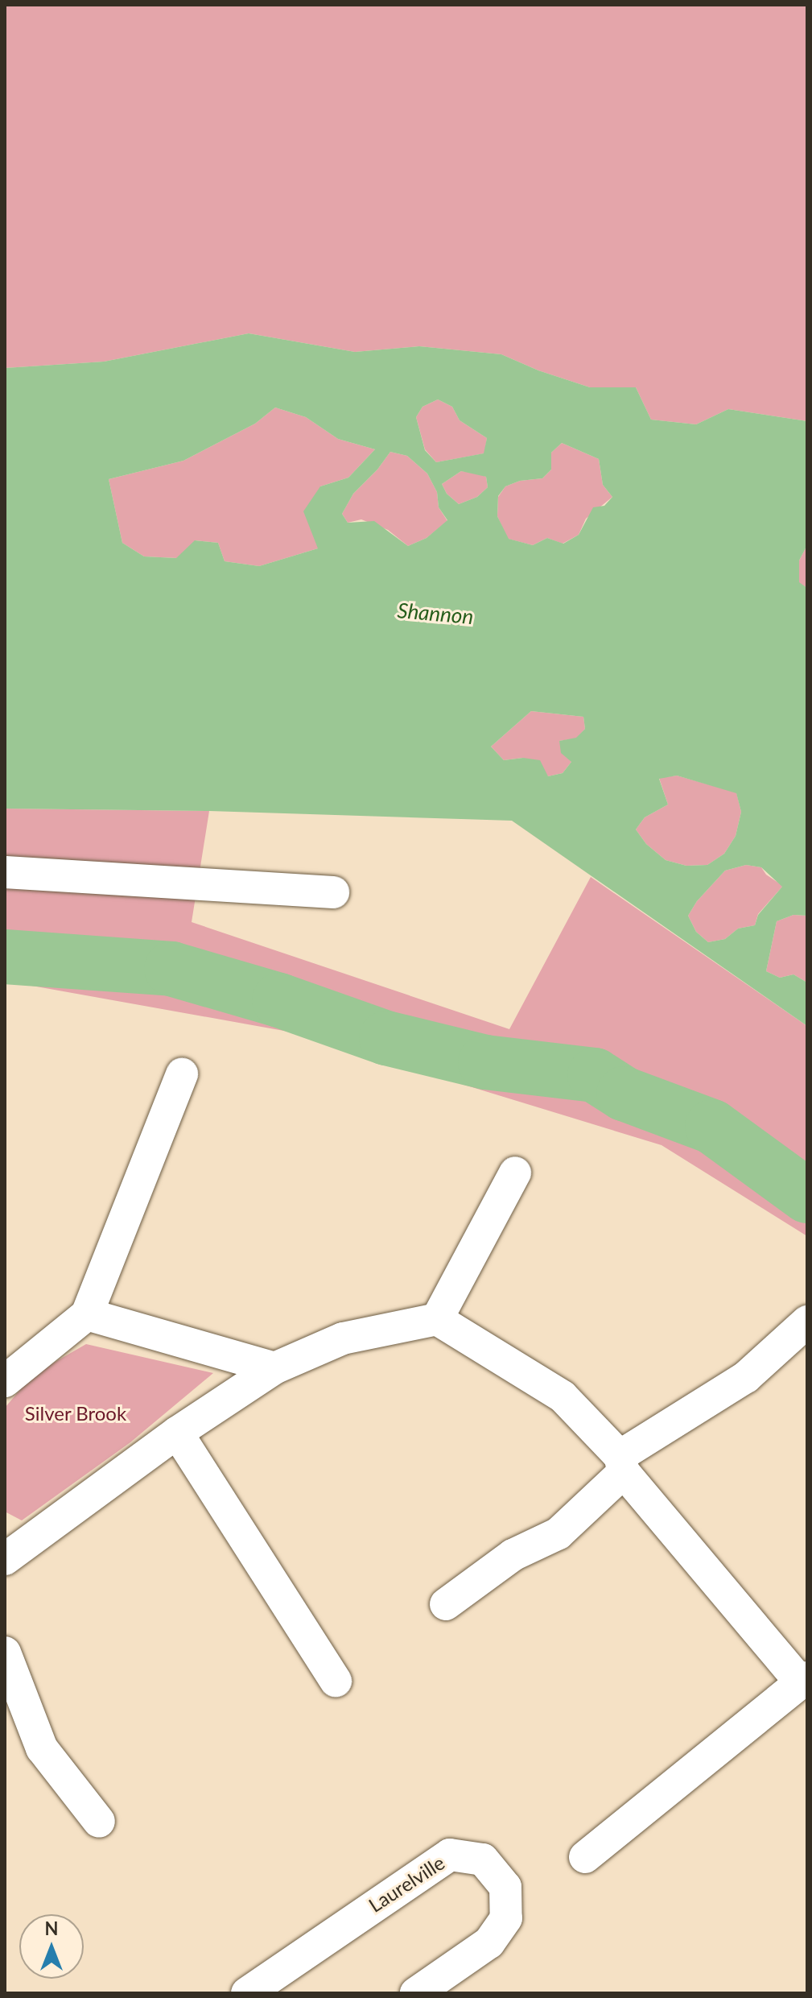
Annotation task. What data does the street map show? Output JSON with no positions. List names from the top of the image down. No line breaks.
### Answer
{"streets":{"street":["Laurelville"]},"water":["Shannon"],"parks":["Silver Brook"],"north":"top"}
